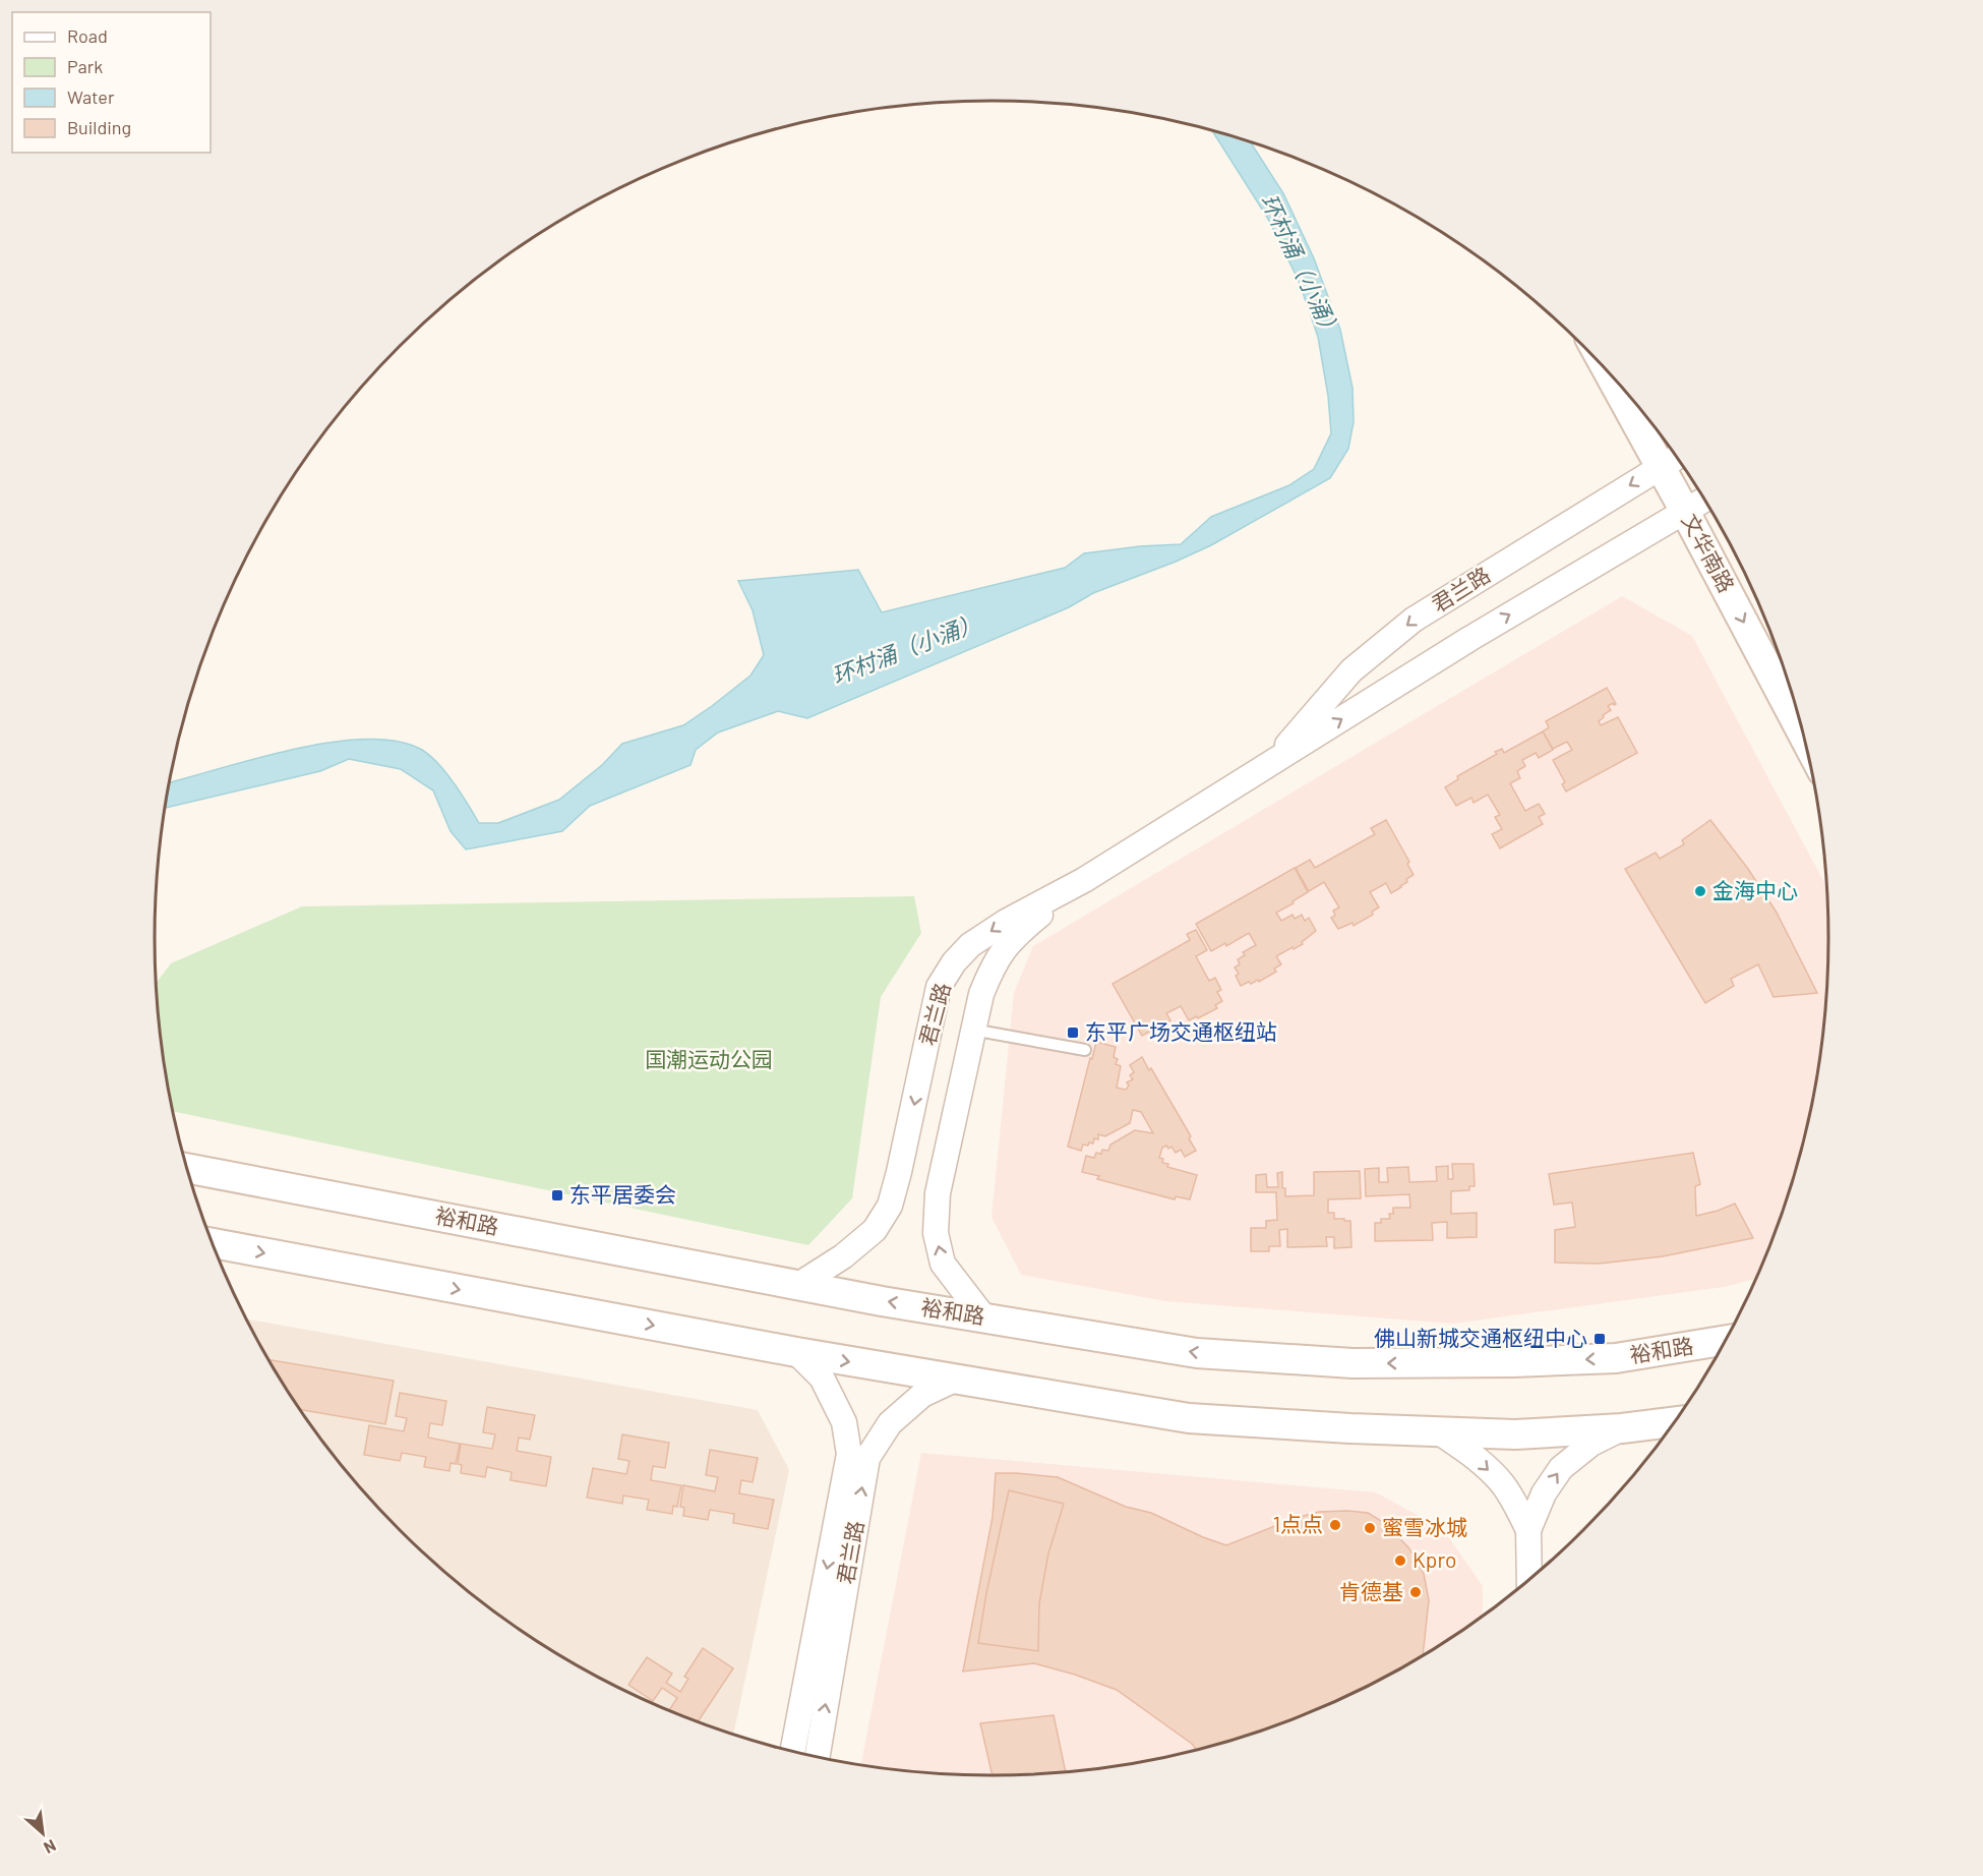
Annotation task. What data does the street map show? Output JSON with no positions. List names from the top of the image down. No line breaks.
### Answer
{"streets":{"main road":["文华南路","裕和路"],"street":["君兰路"]},"crossings":[["文华南路","君兰路"],["君兰路","裕和路"]],"one_way":["文华南路"],"water":["环村涌（小涌）"],"parks":["国潮运动公园"],"places":{"other":["金海中心","1点点","蜜雪冰城","Kpro","肯德基"],"transit":["东平广场交通枢纽站","东平居委会","佛山新城交通枢纽中心"]},"legend":["Road","Park","Water","Building"],"north":"bottom right"}
